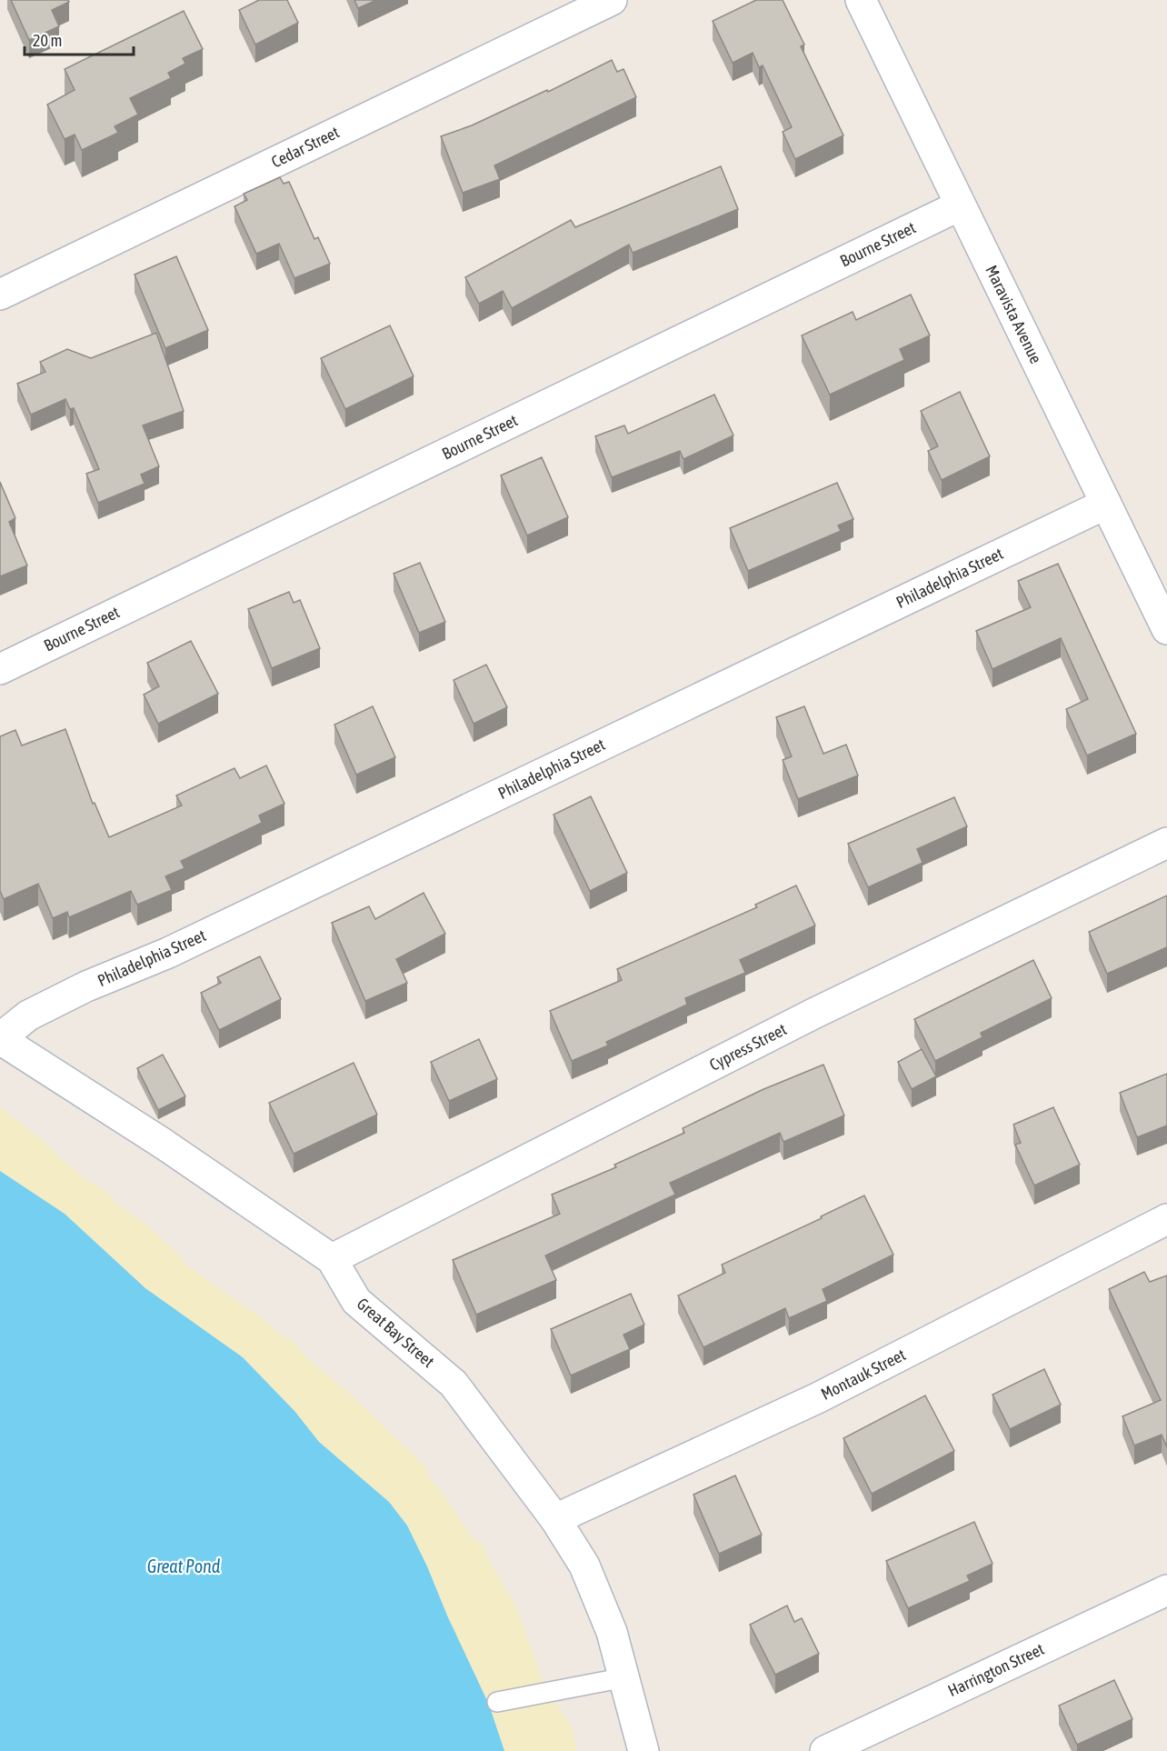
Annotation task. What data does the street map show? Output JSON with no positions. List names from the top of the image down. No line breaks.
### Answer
{"streets":{"street":["Cedar Street","Bourne Street","Maravista Avenue","Philadelphia Street","Cypress Street","Great Bay Street","Montauk Street","Harrington Street"]},"crossings":[["Bourne Street","Maravista Avenue"],["Maravista Avenue","Philadelphia Street"],["Philadelphia Street","Great Bay Street"],["Cypress Street","Great Bay Street"],["Great Bay Street","Montauk Street"]],"water":["Great Pond"],"scale_bar":"20 m"}
